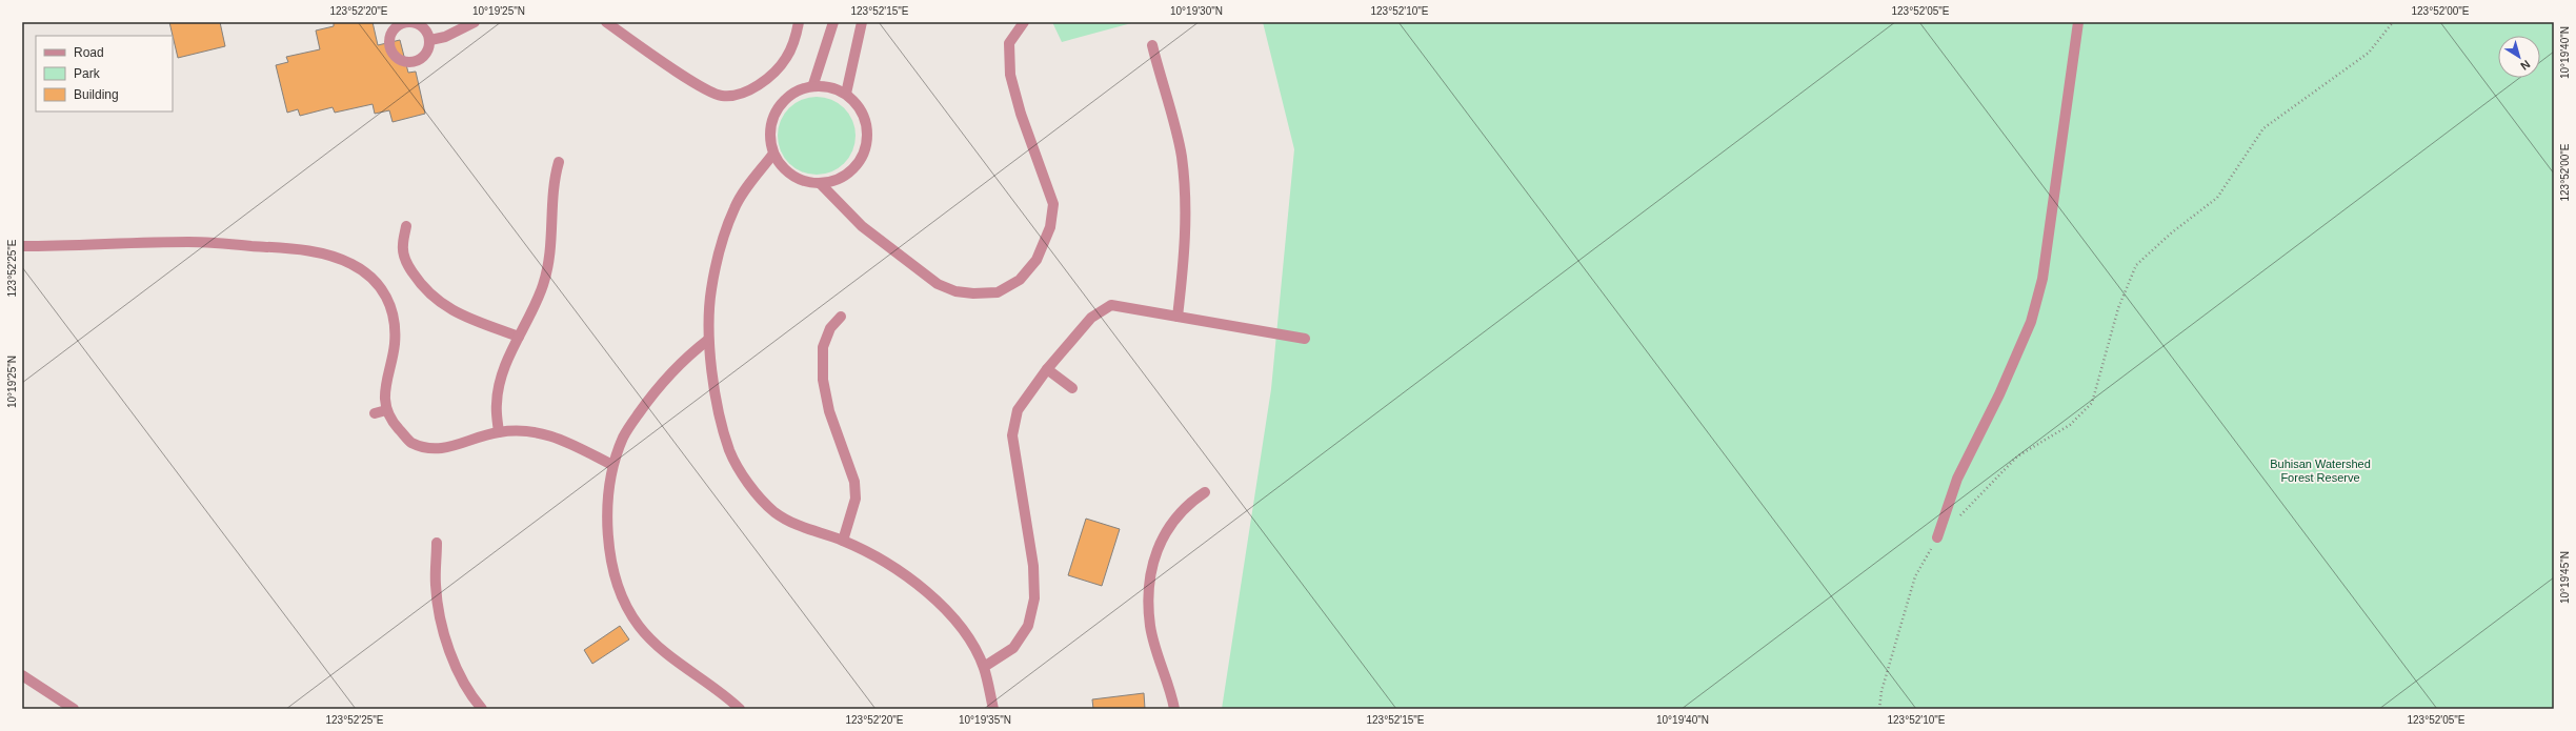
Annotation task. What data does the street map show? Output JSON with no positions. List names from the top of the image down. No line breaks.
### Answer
{"parks":["Buhisan Watershed Forest Reserve"],"legend":["Road","Park","Building"],"north":"bottom right","coordinates":["123°52'20\"E","10°19'25\"N","123°52'15\"E","10°19'30\"N","123°52'10\"E","123°52'05\"E","123°52'00\"E","10°19'40\"N","123°52'25\"E","10°19'45\"N","10°19'35\"N"]}
